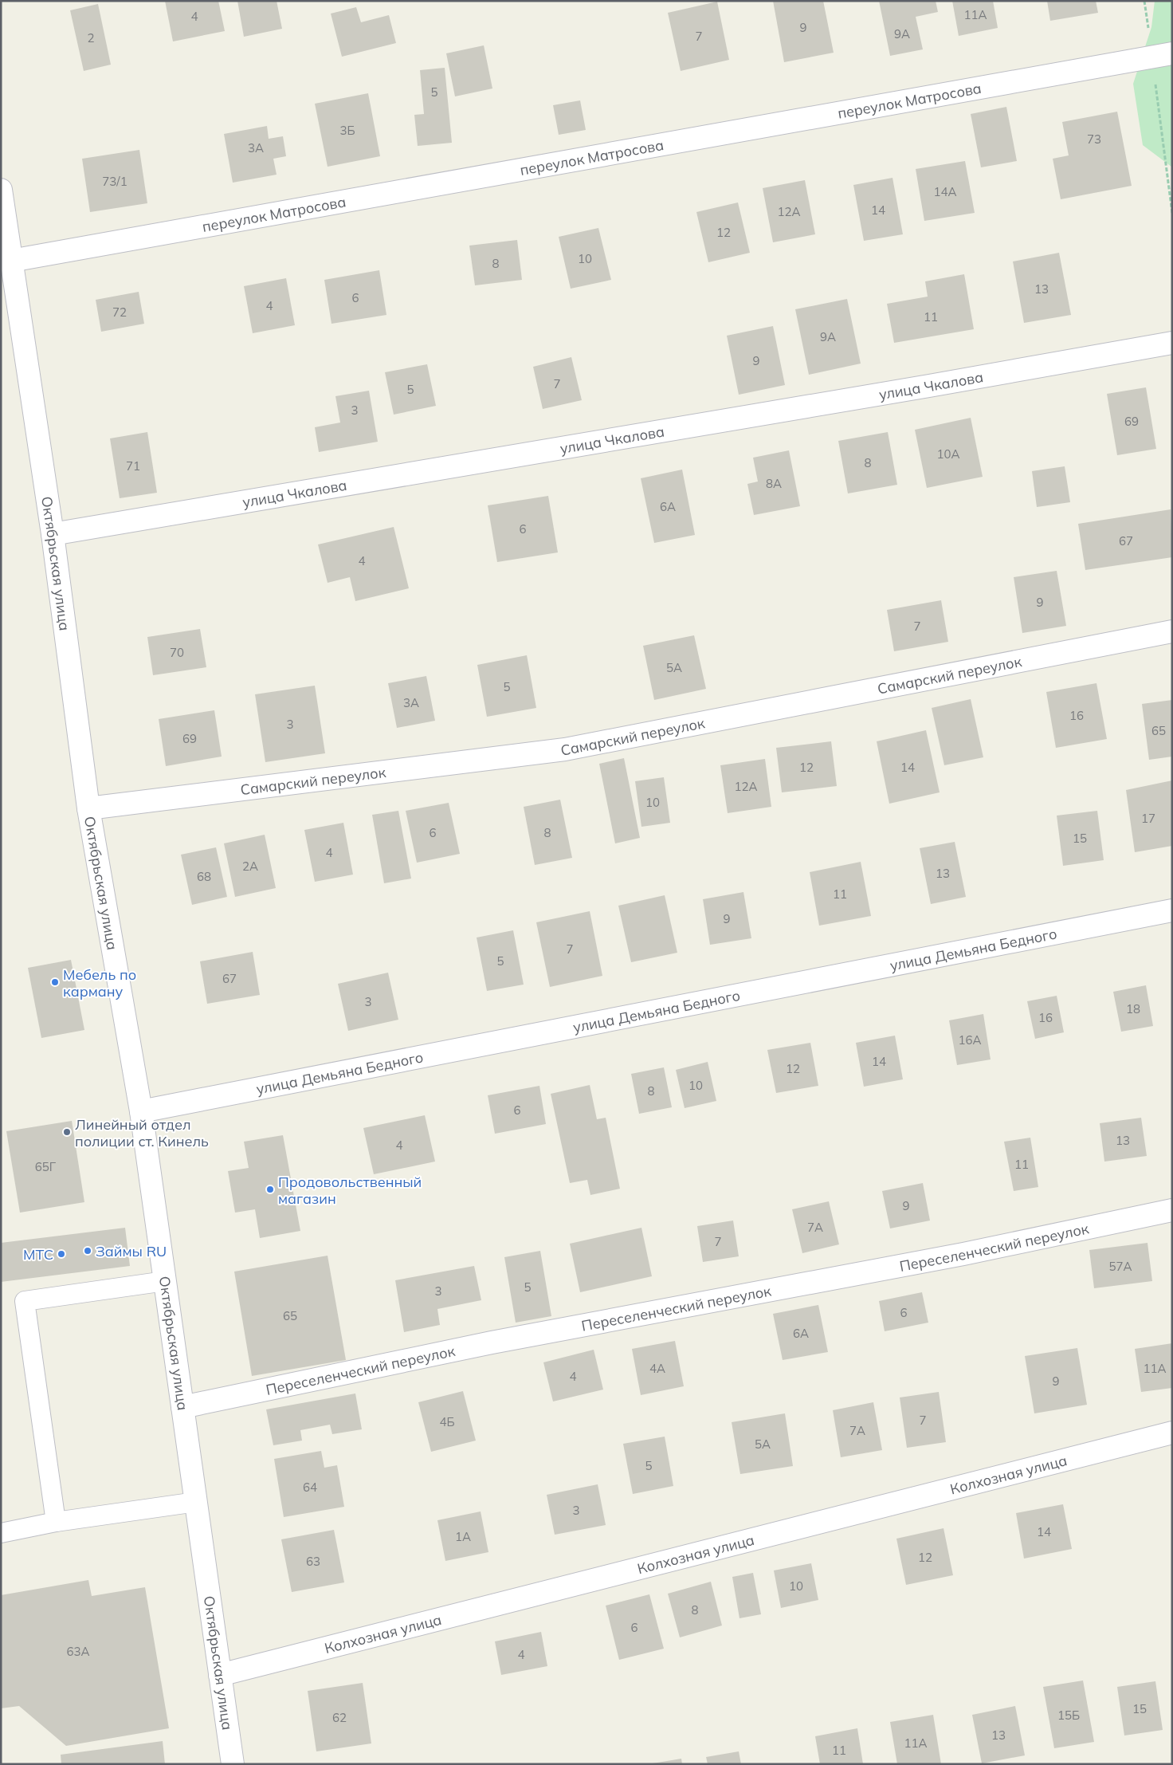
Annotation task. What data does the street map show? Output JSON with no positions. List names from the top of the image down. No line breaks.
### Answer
{"streets":{"street":["переулок Матросова","улица Чкалова","Октябрьская улица","Самарский переулок","улица Демьяна Бедного","Переселенческий переулок","Колхозная улица"]},"crossings":[["переулок Матросова","Октябрьская улица"],["улица Чкалова","Октябрьская улица"],["Октябрьская улица","Самарский переулок"],["Октябрьская улица","улица Демьяна Бедного"],["Октябрьская улица","Переселенческий переулок"],["Октябрьская улица","Колхозная улица"]],"places":["Мебель по карману","Линейный отдел полиции ст. Кинель","Продовольственный магазин","Займы RU","МТС"],"house_numbers":["11А","4","9","9А","7","2","5","3Б","73","3А","73/1","14А","14","12А","12","10","8","13","6","4","72","11","9А","9","7","5","3","69","10А","8","71","8А","6А","6","67","4","9","7","70","5А","5","3А","16","3","65","69","12","14","12А","10","17","6","8","15","4","2А","13","68","11","9","7","5","67","3","18","16","16А","14","12","10","8","6","13","4","11","65Г","9","7А","7","57А","5","3","6","65","6А","4А","11А","4","9","7","4Б","7А","5А","5","64","3","14","1А","12","63","10","8","6","63А","4","15","15Б","62","13","11А","11"]}
